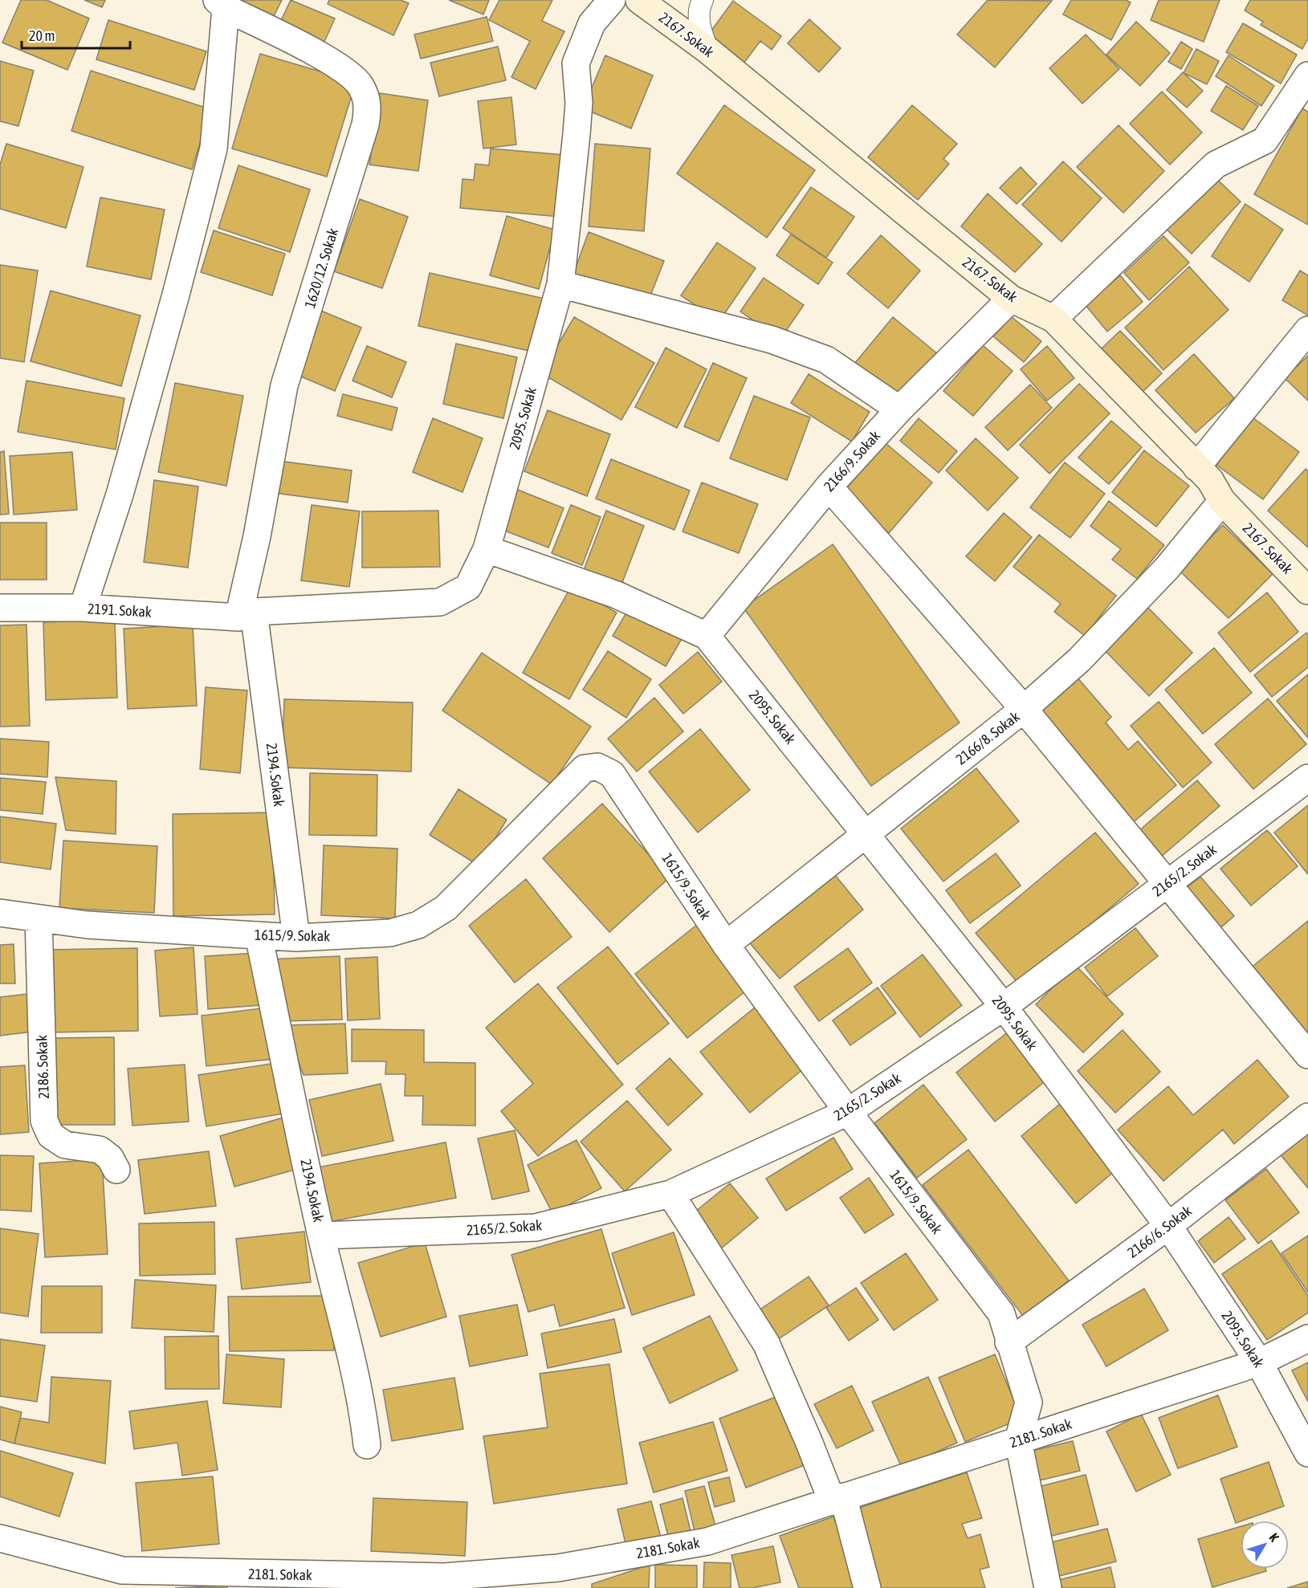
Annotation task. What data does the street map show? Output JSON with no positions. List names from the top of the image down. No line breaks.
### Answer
{"streets":{"main road":["2167. Sokak"],"street":["1620/12. Sokak","2095. Sokak","2166/9. Sokak","2191. Sokak","2166/8. Sokak","2194. Sokak","2165/2. Sokak","1615/9. Sokak","2186. Sokak","2166/6. Sokak","2181. Sokak"]},"crossings":[["2167. Sokak","2166/9. Sokak"],["2167. Sokak","2166/8. Sokak"],["1620/12. Sokak","2191. Sokak"],["1620/12. Sokak","2194. Sokak"],["2095. Sokak","2166/9. Sokak"],["2095. Sokak","2191. Sokak"],["2095. Sokak","2166/8. Sokak"],["2095. Sokak","2165/2. Sokak"],["2095. Sokak","2166/6. Sokak"],["2095. Sokak","2181. Sokak"],["2191. Sokak","2194. Sokak"],["2166/8. Sokak","1615/9. Sokak"],["2194. Sokak","2165/2. Sokak"],["2194. Sokak","1615/9. Sokak"],["2165/2. Sokak","1615/9. Sokak"],["1615/9. Sokak","2186. Sokak"],["1615/9. Sokak","2166/6. Sokak"],["1615/9. Sokak","2181. Sokak"]],"scale_bar":"20 m","north":"top right"}
